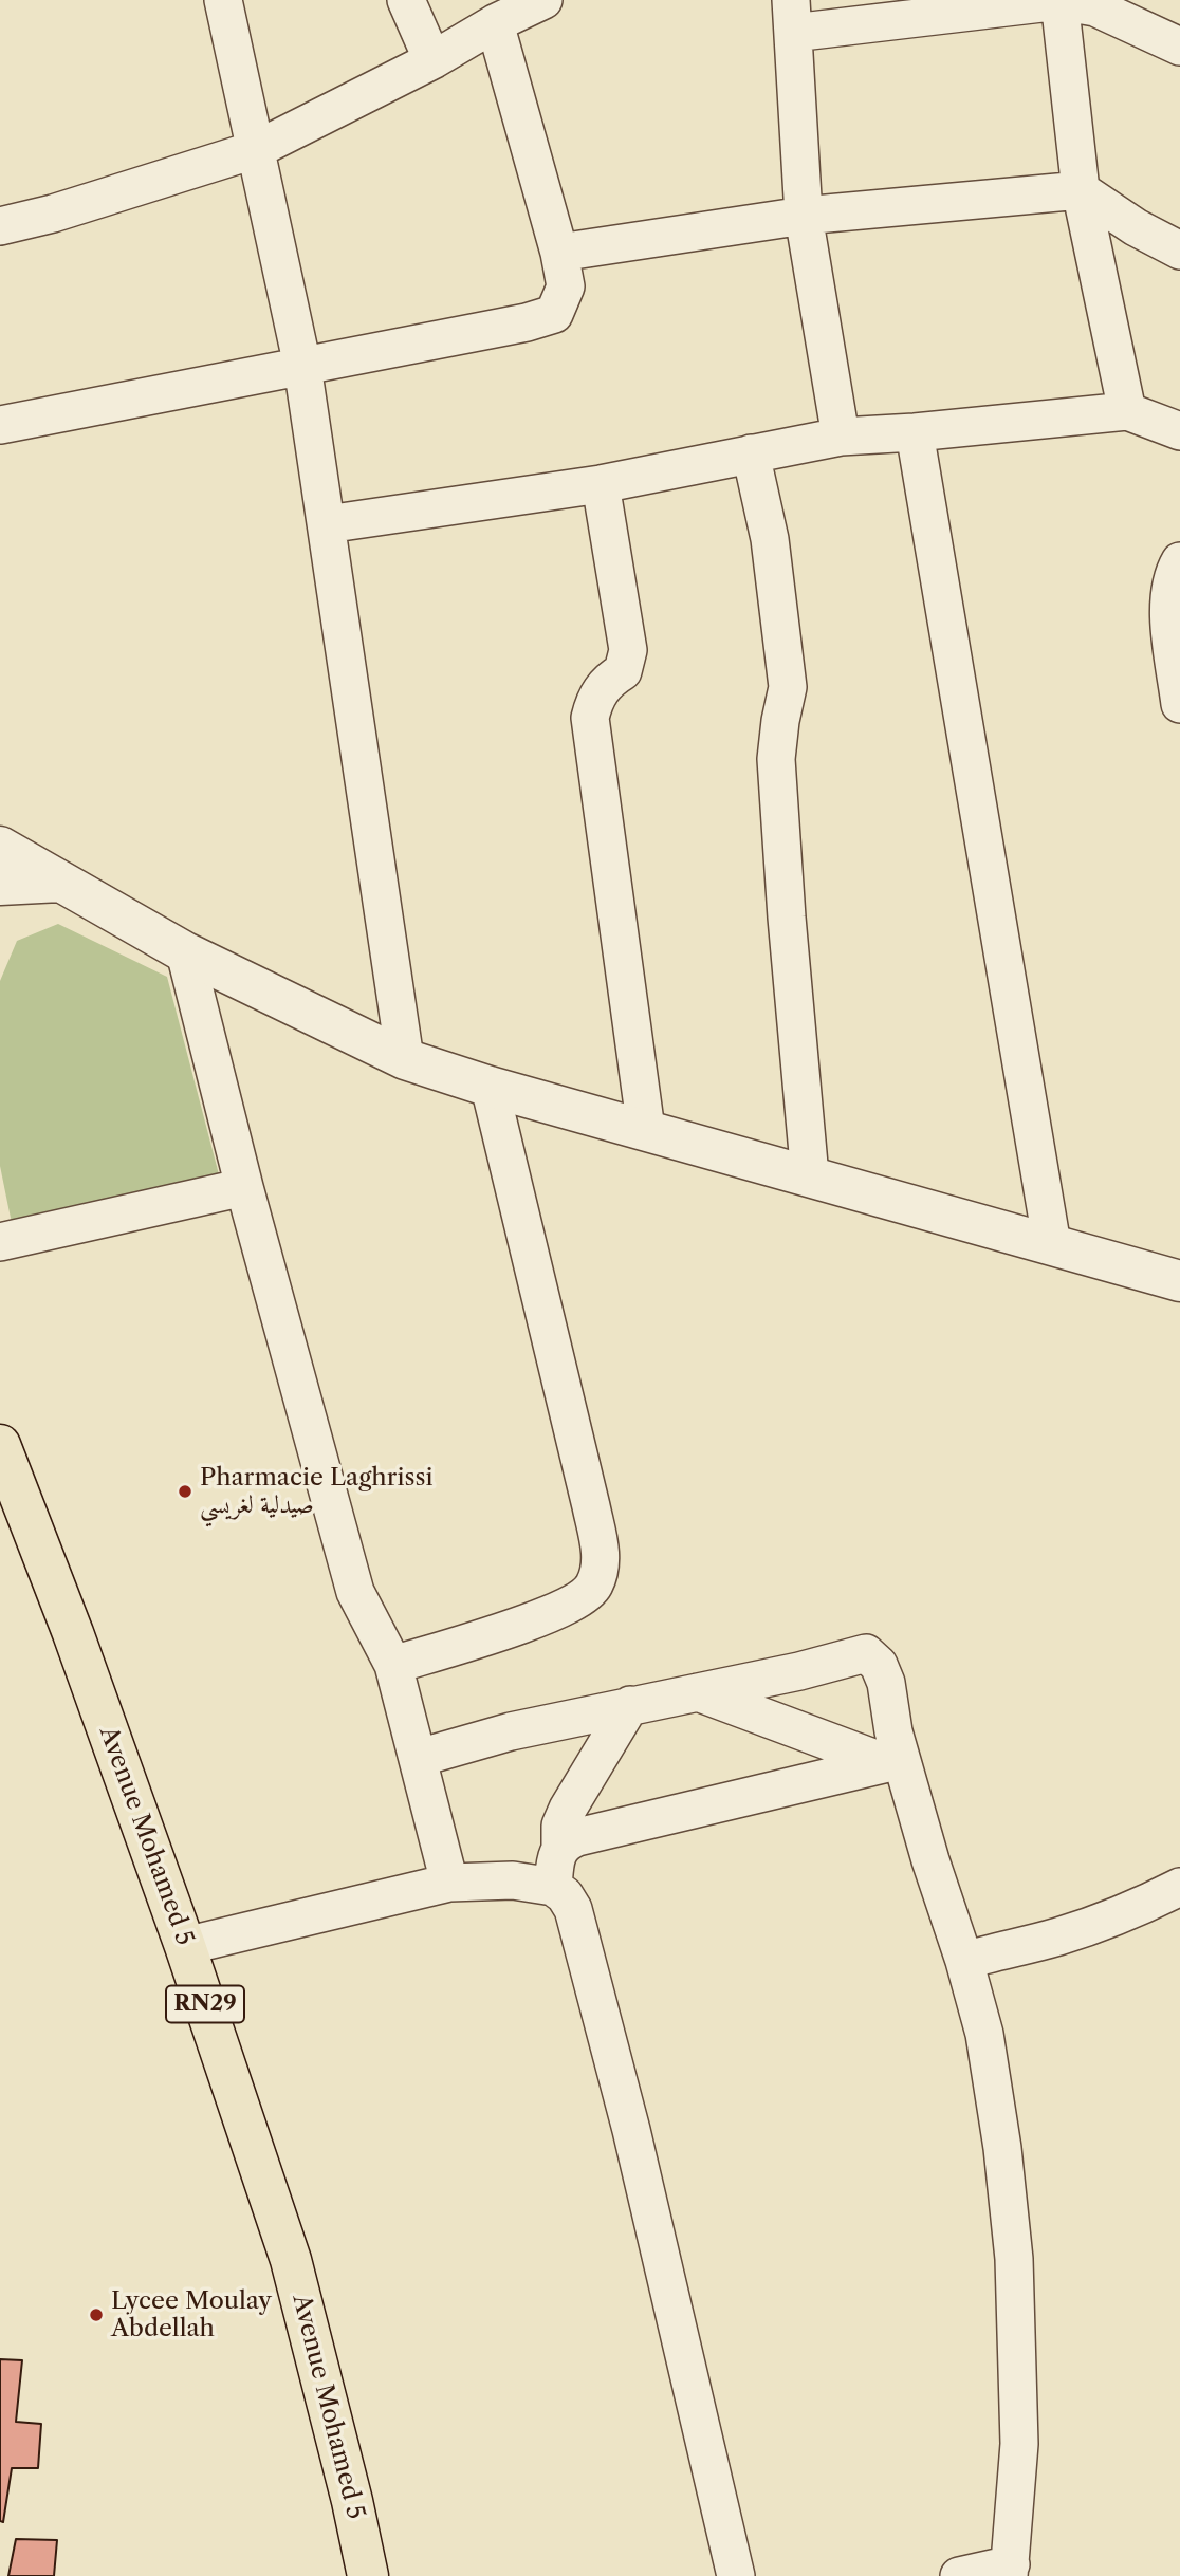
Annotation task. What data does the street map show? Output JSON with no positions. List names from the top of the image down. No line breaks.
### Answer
{"streets":{"main road":["Avenue Mohamed 5","RN29"]},"places":["Pharmacie Laghrissi صيدلية لغريسي","Lycee Moulay Abdellah"]}
